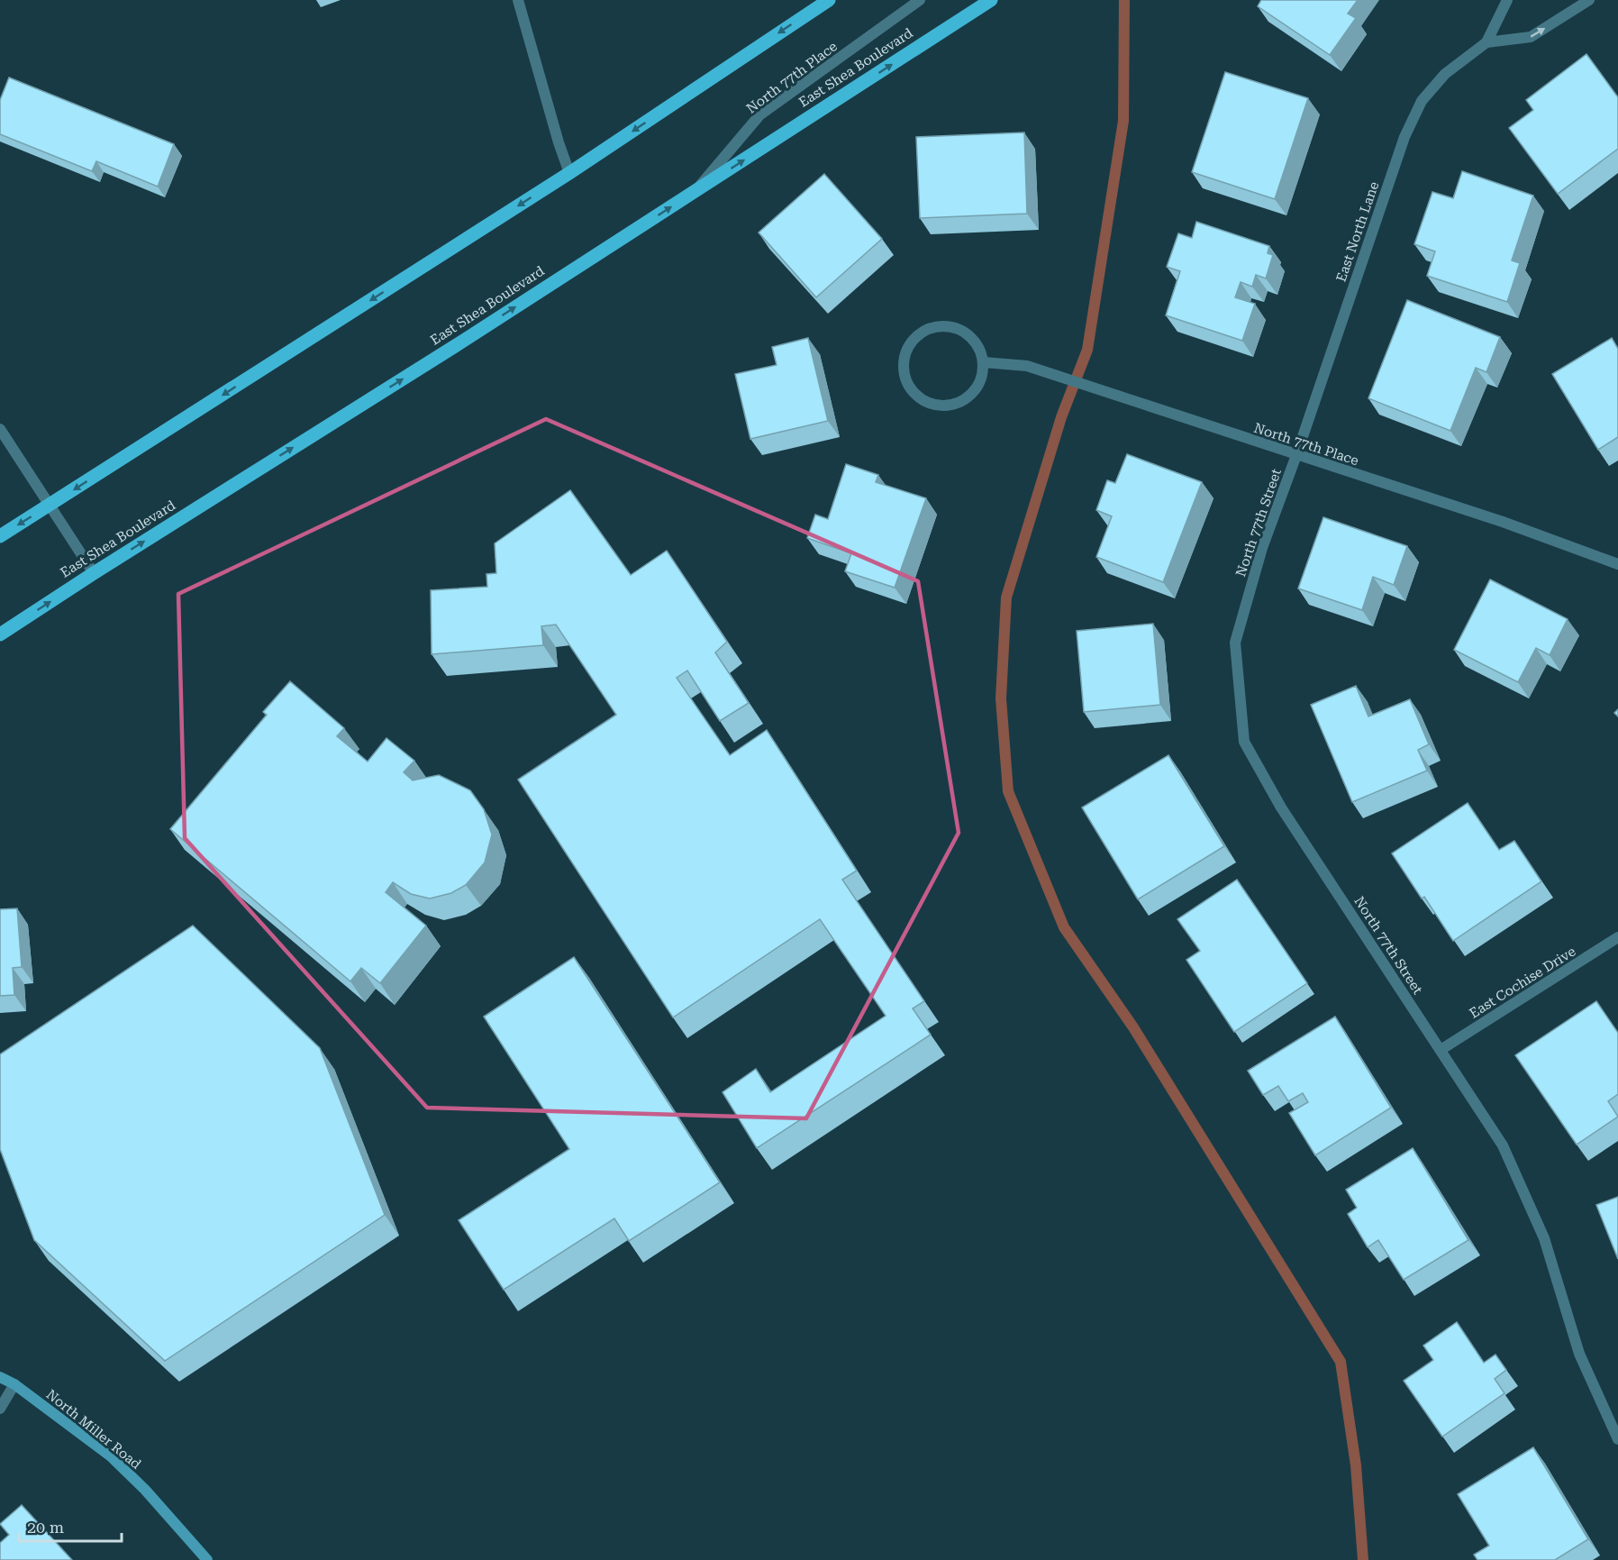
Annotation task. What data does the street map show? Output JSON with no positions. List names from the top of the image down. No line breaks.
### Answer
{"streets":{"main road":["East Shea Boulevard"],"street":["North 77th Place","East North Lane","North 77th Street","East Cochise Drive","North Miller Road"]},"crossings":[["East Shea Boulevard","North 77th Place"],["North 77th Place","East North Lane"],["North 77th Place","North 77th Street"],["East North Lane","North 77th Street"],["North 77th Street","East Cochise Drive"]],"scale_bar":"20 m"}
